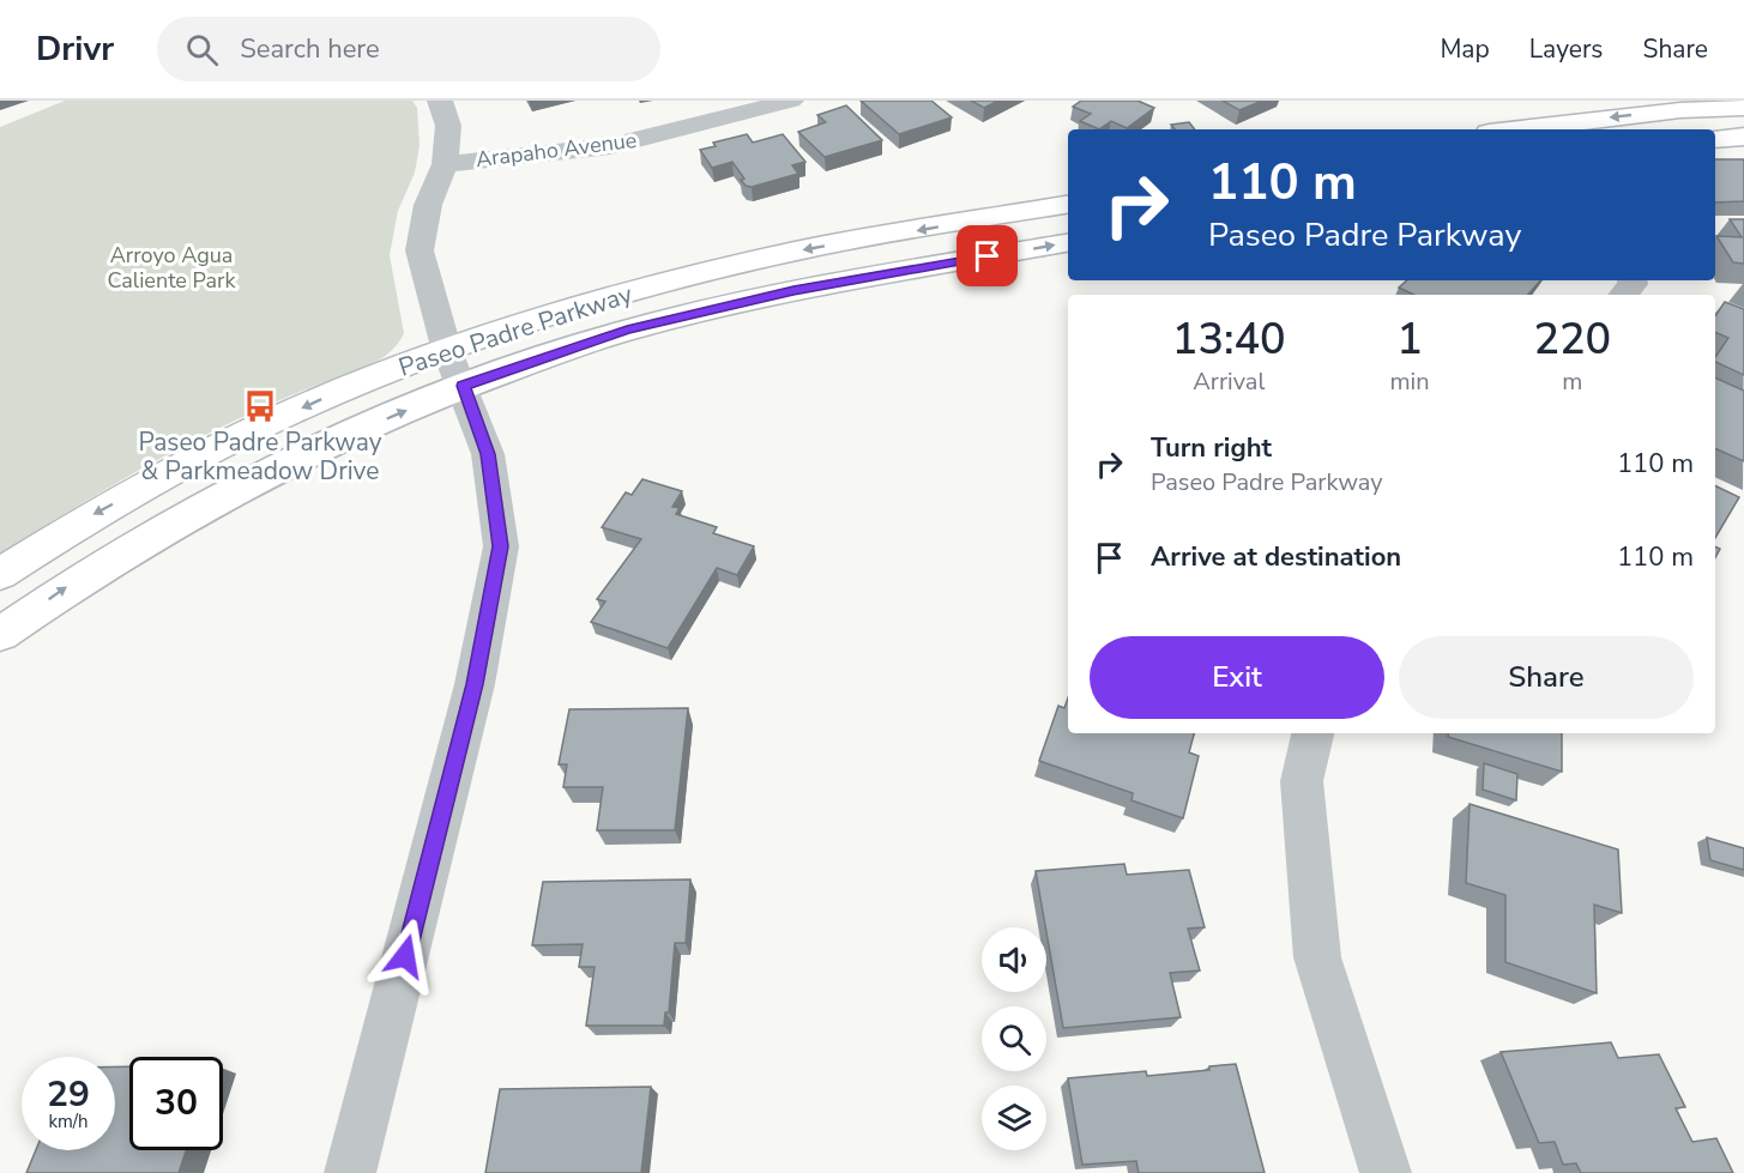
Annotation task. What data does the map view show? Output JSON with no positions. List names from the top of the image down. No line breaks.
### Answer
{"streets":{"main road":["Paseo Padre Parkway"],"street":["Arapaho Avenue"]},"parks":["Arroyo Agua Caliente Park"],"places":{"bus stop":["Paseo Padre Parkway & Parkmeadow Drive"]},"page":{"header":"Drivr","search":"Search here","nav":["Map","Layers","Share"],"turn":["110 m","Paseo Padre Parkway"],"eta":["13:40","Arrival","1","min","220","m"],"list":[{"name":"Turn right","note":"Paseo Padre Parkway","value":"110 m"},{"name":"Arrive at destination","value":"110 m"}],"buttons":["Exit","Share"],"speed":"29 km/h","limit":"30"}}
